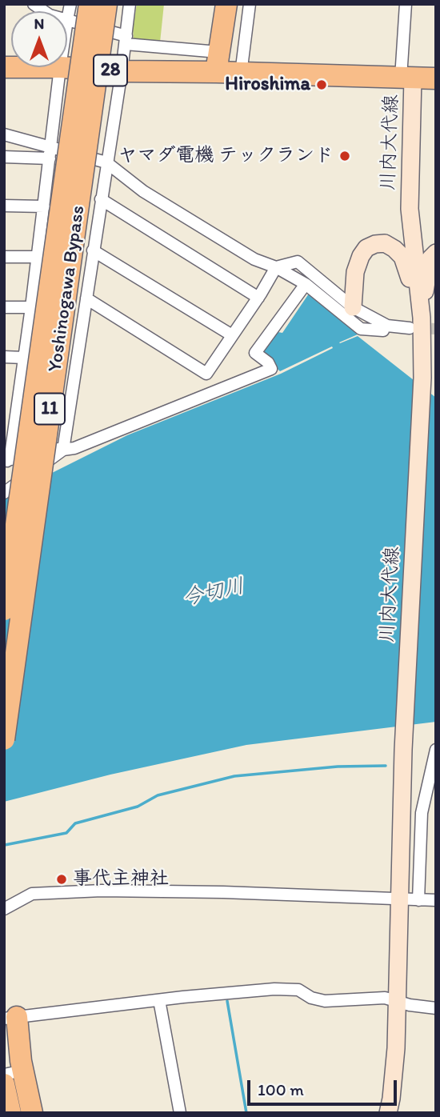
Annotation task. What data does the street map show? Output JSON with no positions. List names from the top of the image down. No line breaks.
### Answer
{"streets":{"highway":["28","Yoshinogawa Bypass","11"],"main road":["川内大代線"]},"crossings":[["28","川内大代線"]],"water":["今切川"],"places":["Hiroshima","ヤマダ電機 テックランド","事代主神社"],"scale_bar":"100 m","north":"top"}
